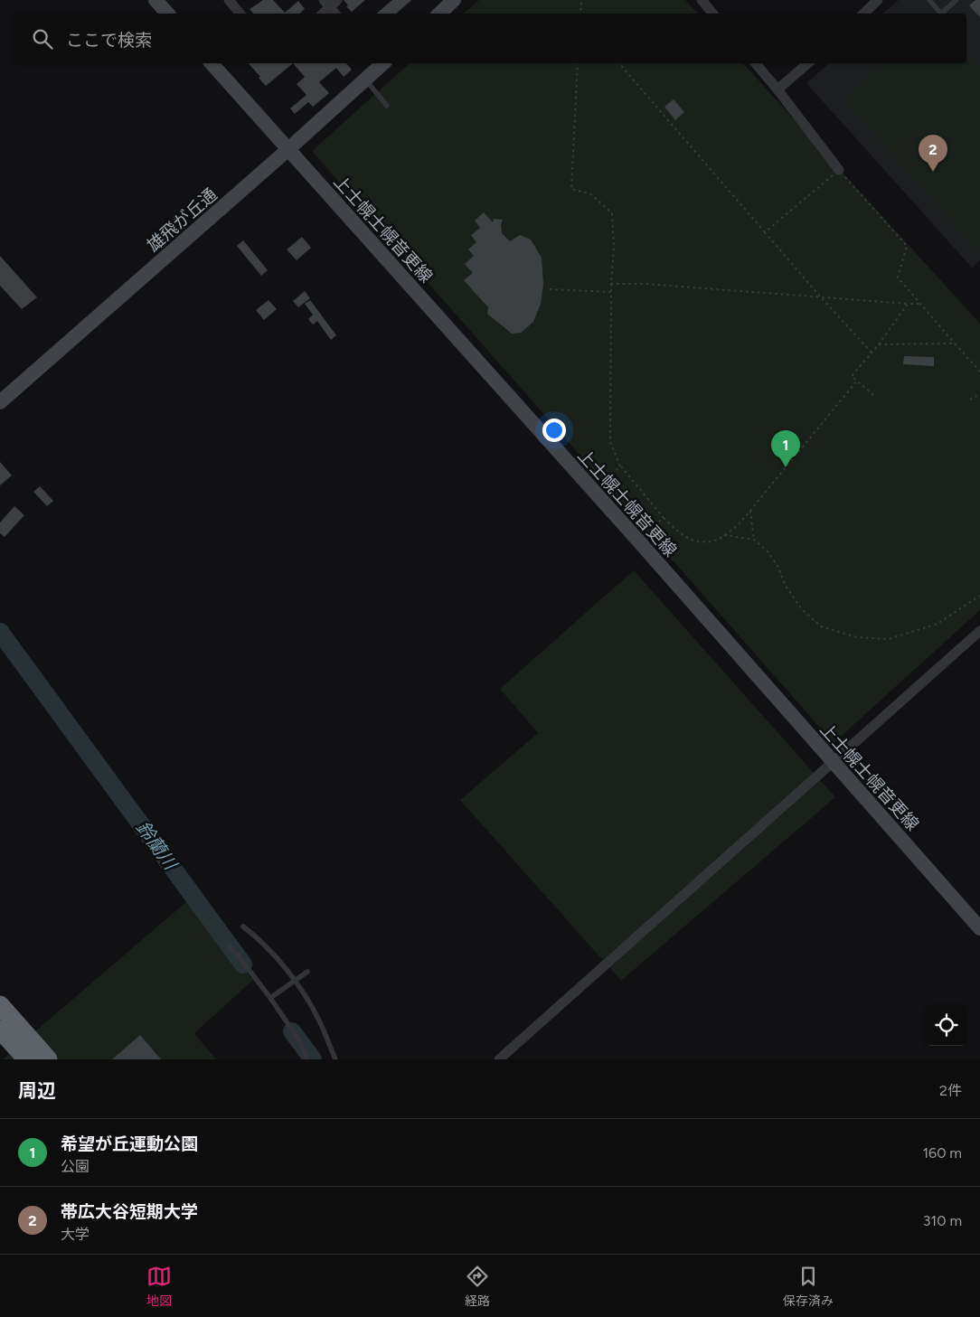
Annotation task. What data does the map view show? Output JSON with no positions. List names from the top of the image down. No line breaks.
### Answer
{"streets":{"main road":["雄飛が丘通","上士幌士幌音更線"]},"crossings":[["雄飛が丘通","上士幌士幌音更線"]],"water":["鈴蘭川"],"page":{"search":"ここで検索","pins":["2","1"],"heading":["周辺","2件"],"list":[{"mark":"1","name":"希望が丘運動公園","note":"公園","value":"160 m"},{"mark":"2","name":"帯広大谷短期大学","note":"大学","value":"310 m"}],"nav":["地図","経路","保存済み"]}}
